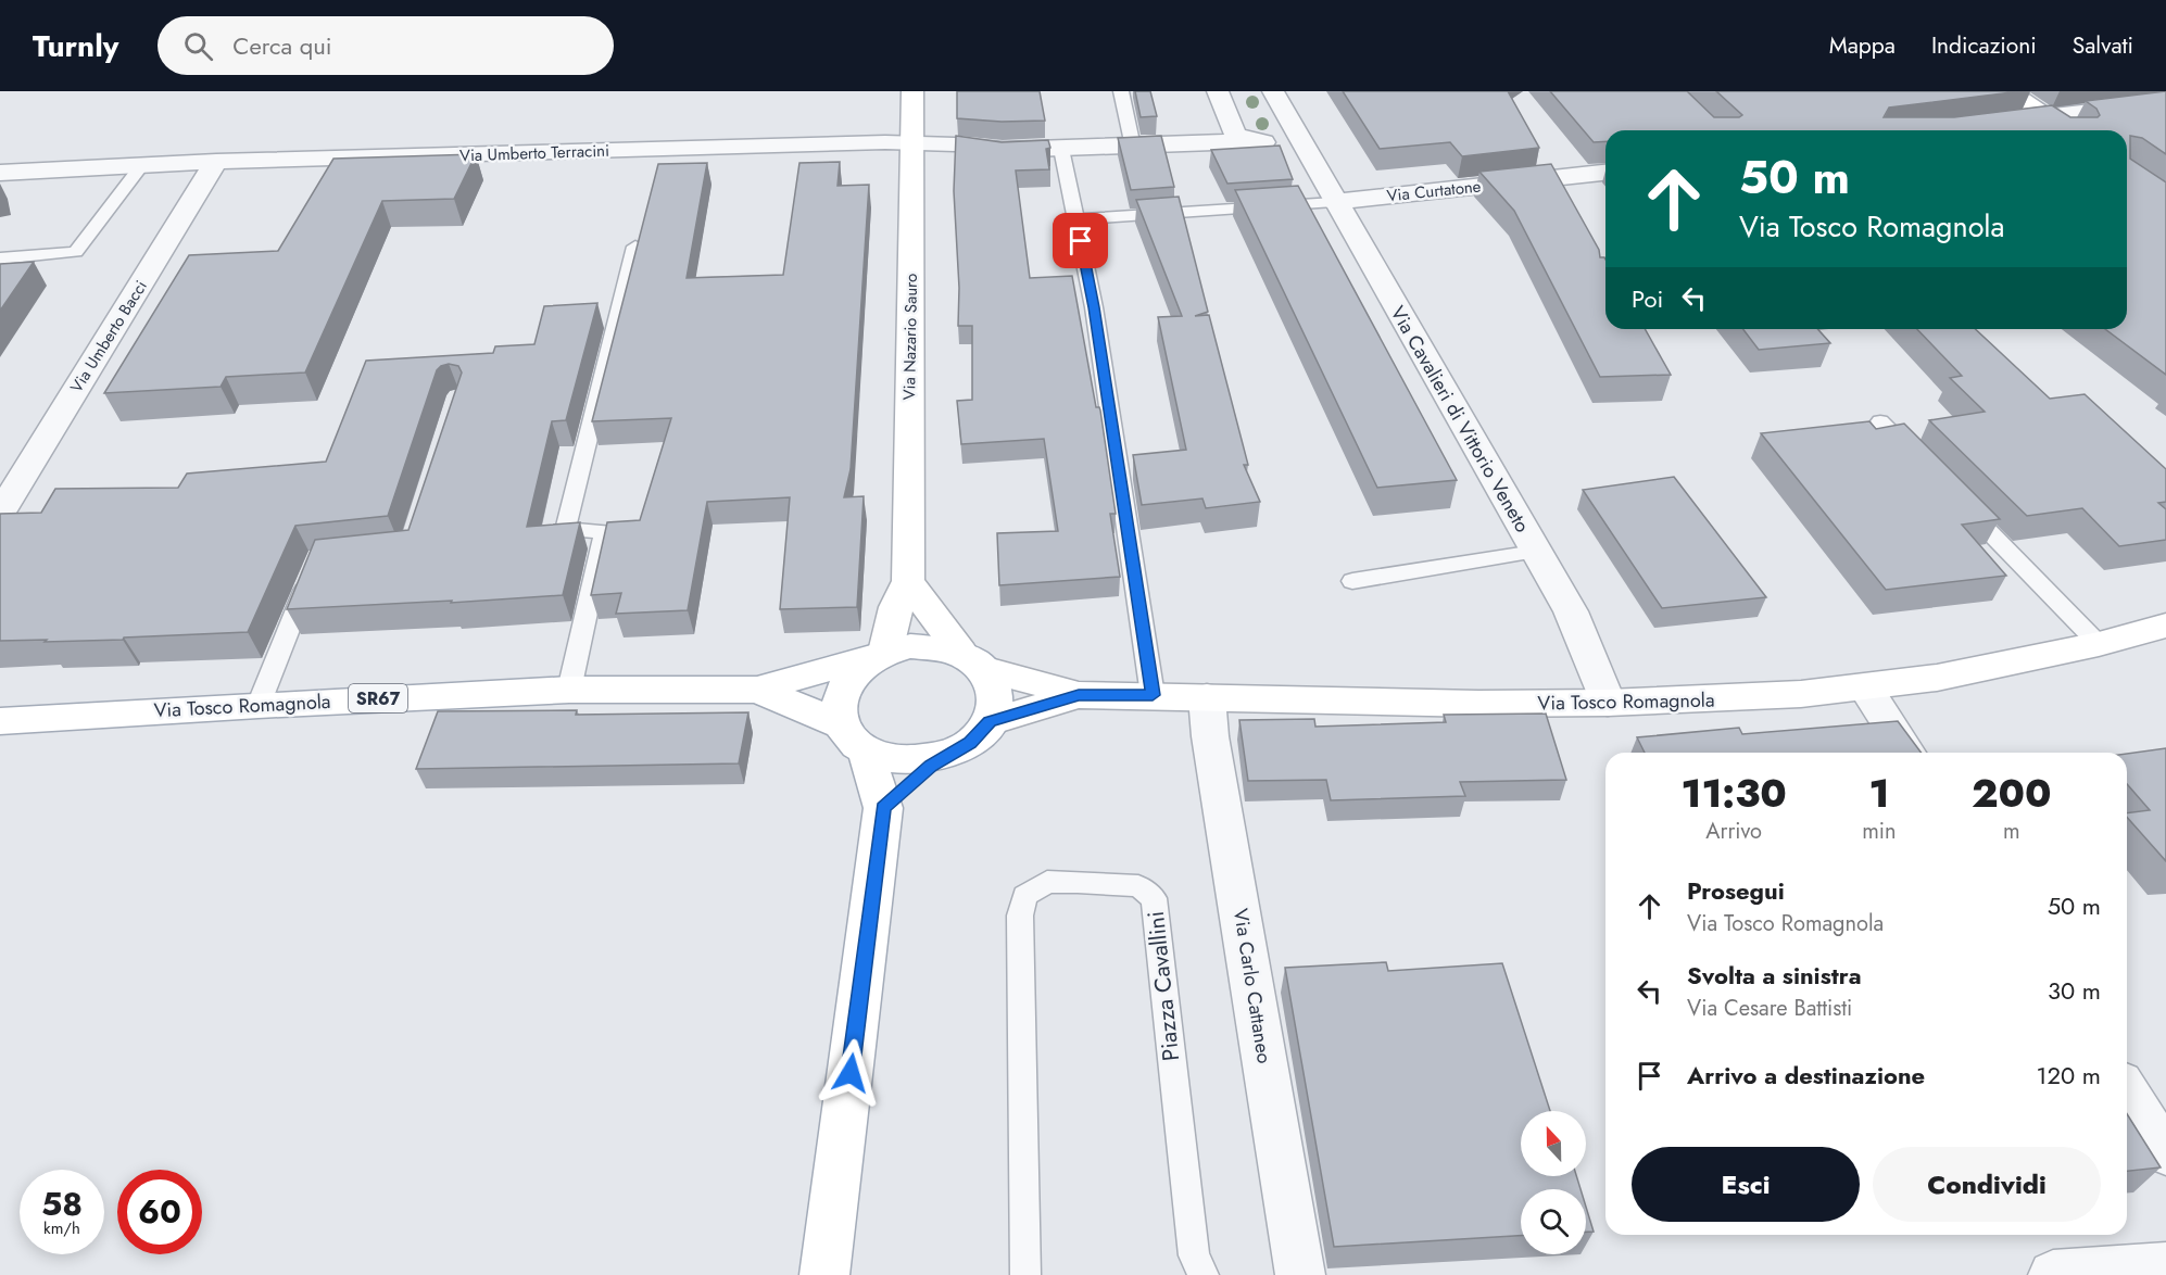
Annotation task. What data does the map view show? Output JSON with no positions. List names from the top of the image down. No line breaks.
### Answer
{"streets":{"main road":["Via Nazario Sauro","SR67","Via Tosco Romagnola"],"street":["Via Umberto Terracini","Via Curtatone","Via Umberto Bacci","Via Cavalieri di Vittorio Veneto","Via Carlo Cattaneo"],"lane":["Piazza Cavallini"]},"crossings":[["Via Umberto Terracini","Via Umberto Bacci"],["Via Umberto Terracini","Via Nazario Sauro"],["Via Curtatone","Via Cavalieri di Vittorio Veneto"],["Via Nazario Sauro","Via Tosco Romagnola"],["Via Cavalieri di Vittorio Veneto","Via Tosco Romagnola"],["Via Tosco Romagnola","Via Carlo Cattaneo"]],"north":"top","page":{"header":"Turnly","search":"Cerca qui","nav":["Mappa","Indicazioni","Salvati"],"turn":["50 m","Via Tosco Romagnola"],"then":"Poi","eta":["11:30","Arrivo","1","min","200","m"],"list":[{"name":"Prosegui","note":"Via Tosco Romagnola","value":"50 m"},{"name":"Svolta a sinistra","note":"Via Cesare Battisti","value":"30 m"},{"name":"Arrivo a destinazione","value":"120 m"}],"buttons":["Esci","Condividi"],"speed":"58 km/h","limit":"60"}}
